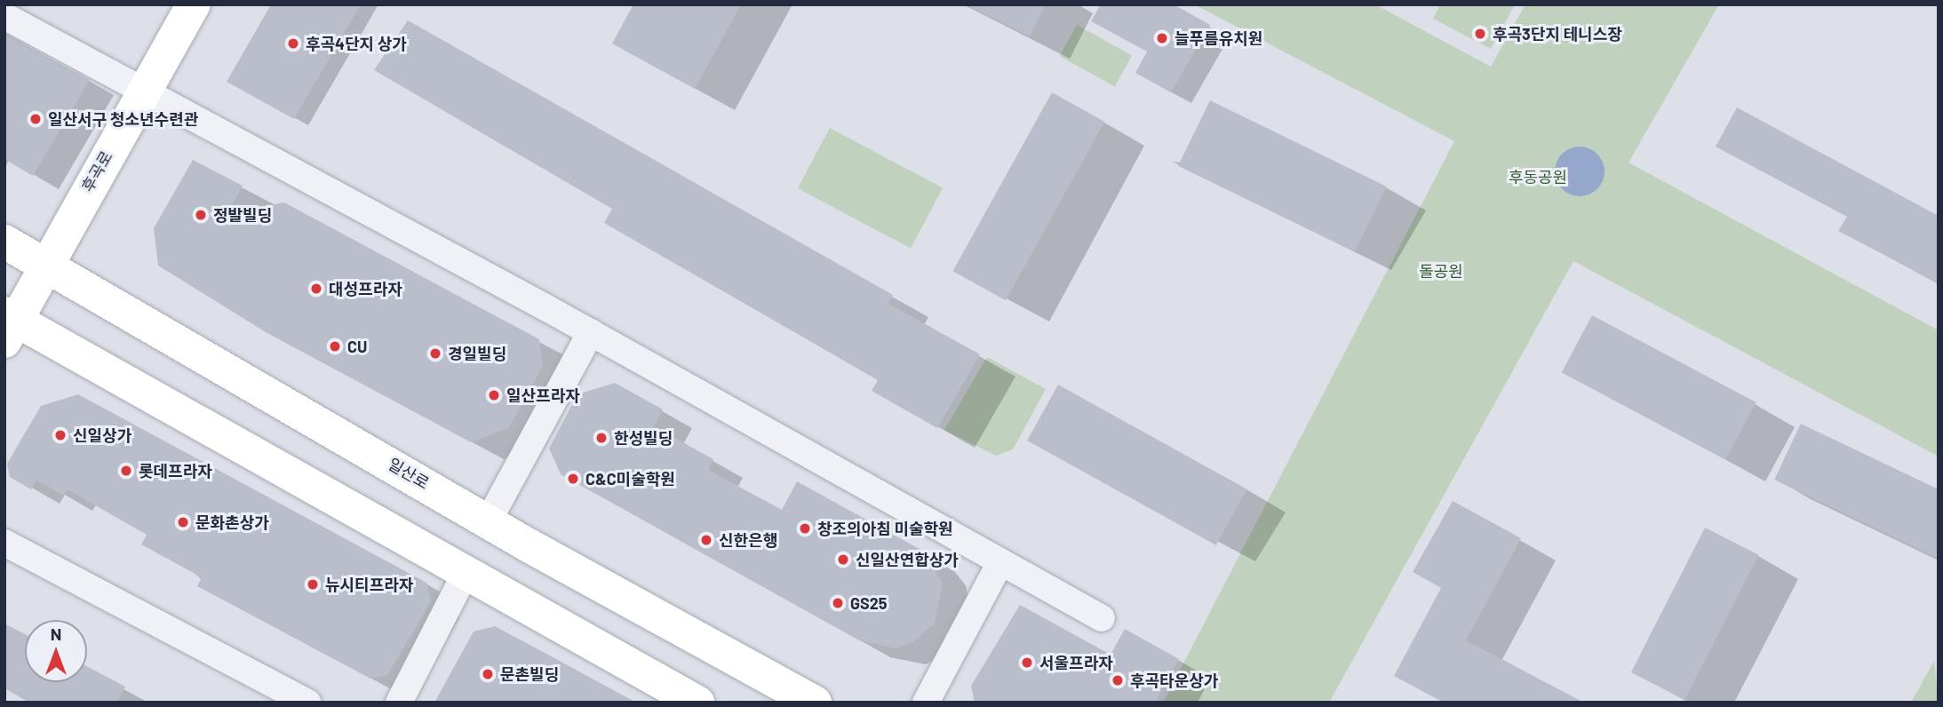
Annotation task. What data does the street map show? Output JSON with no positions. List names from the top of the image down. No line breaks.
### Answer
{"streets":{"main road":["후곡로","일산로"]},"crossings":[["후곡로","일산로"]],"parks":["후동공원","돌공원"],"places":["후곡3단지 테니스장","늘푸름유치원","후곡4단지 상가","일산서구 청소년수련관","정발빌딩","대성프라자","CU","경일빌딩","일산프라자","신일상가","한성빌딩","롯데프라자","C&C미술학원","문화촌상가","창조의아침 미술학원","신한은행","신일산연합상가","뉴시티프라자","GS25","서울프라자","문촌빌딩","후곡타운상가"],"north":"top"}
